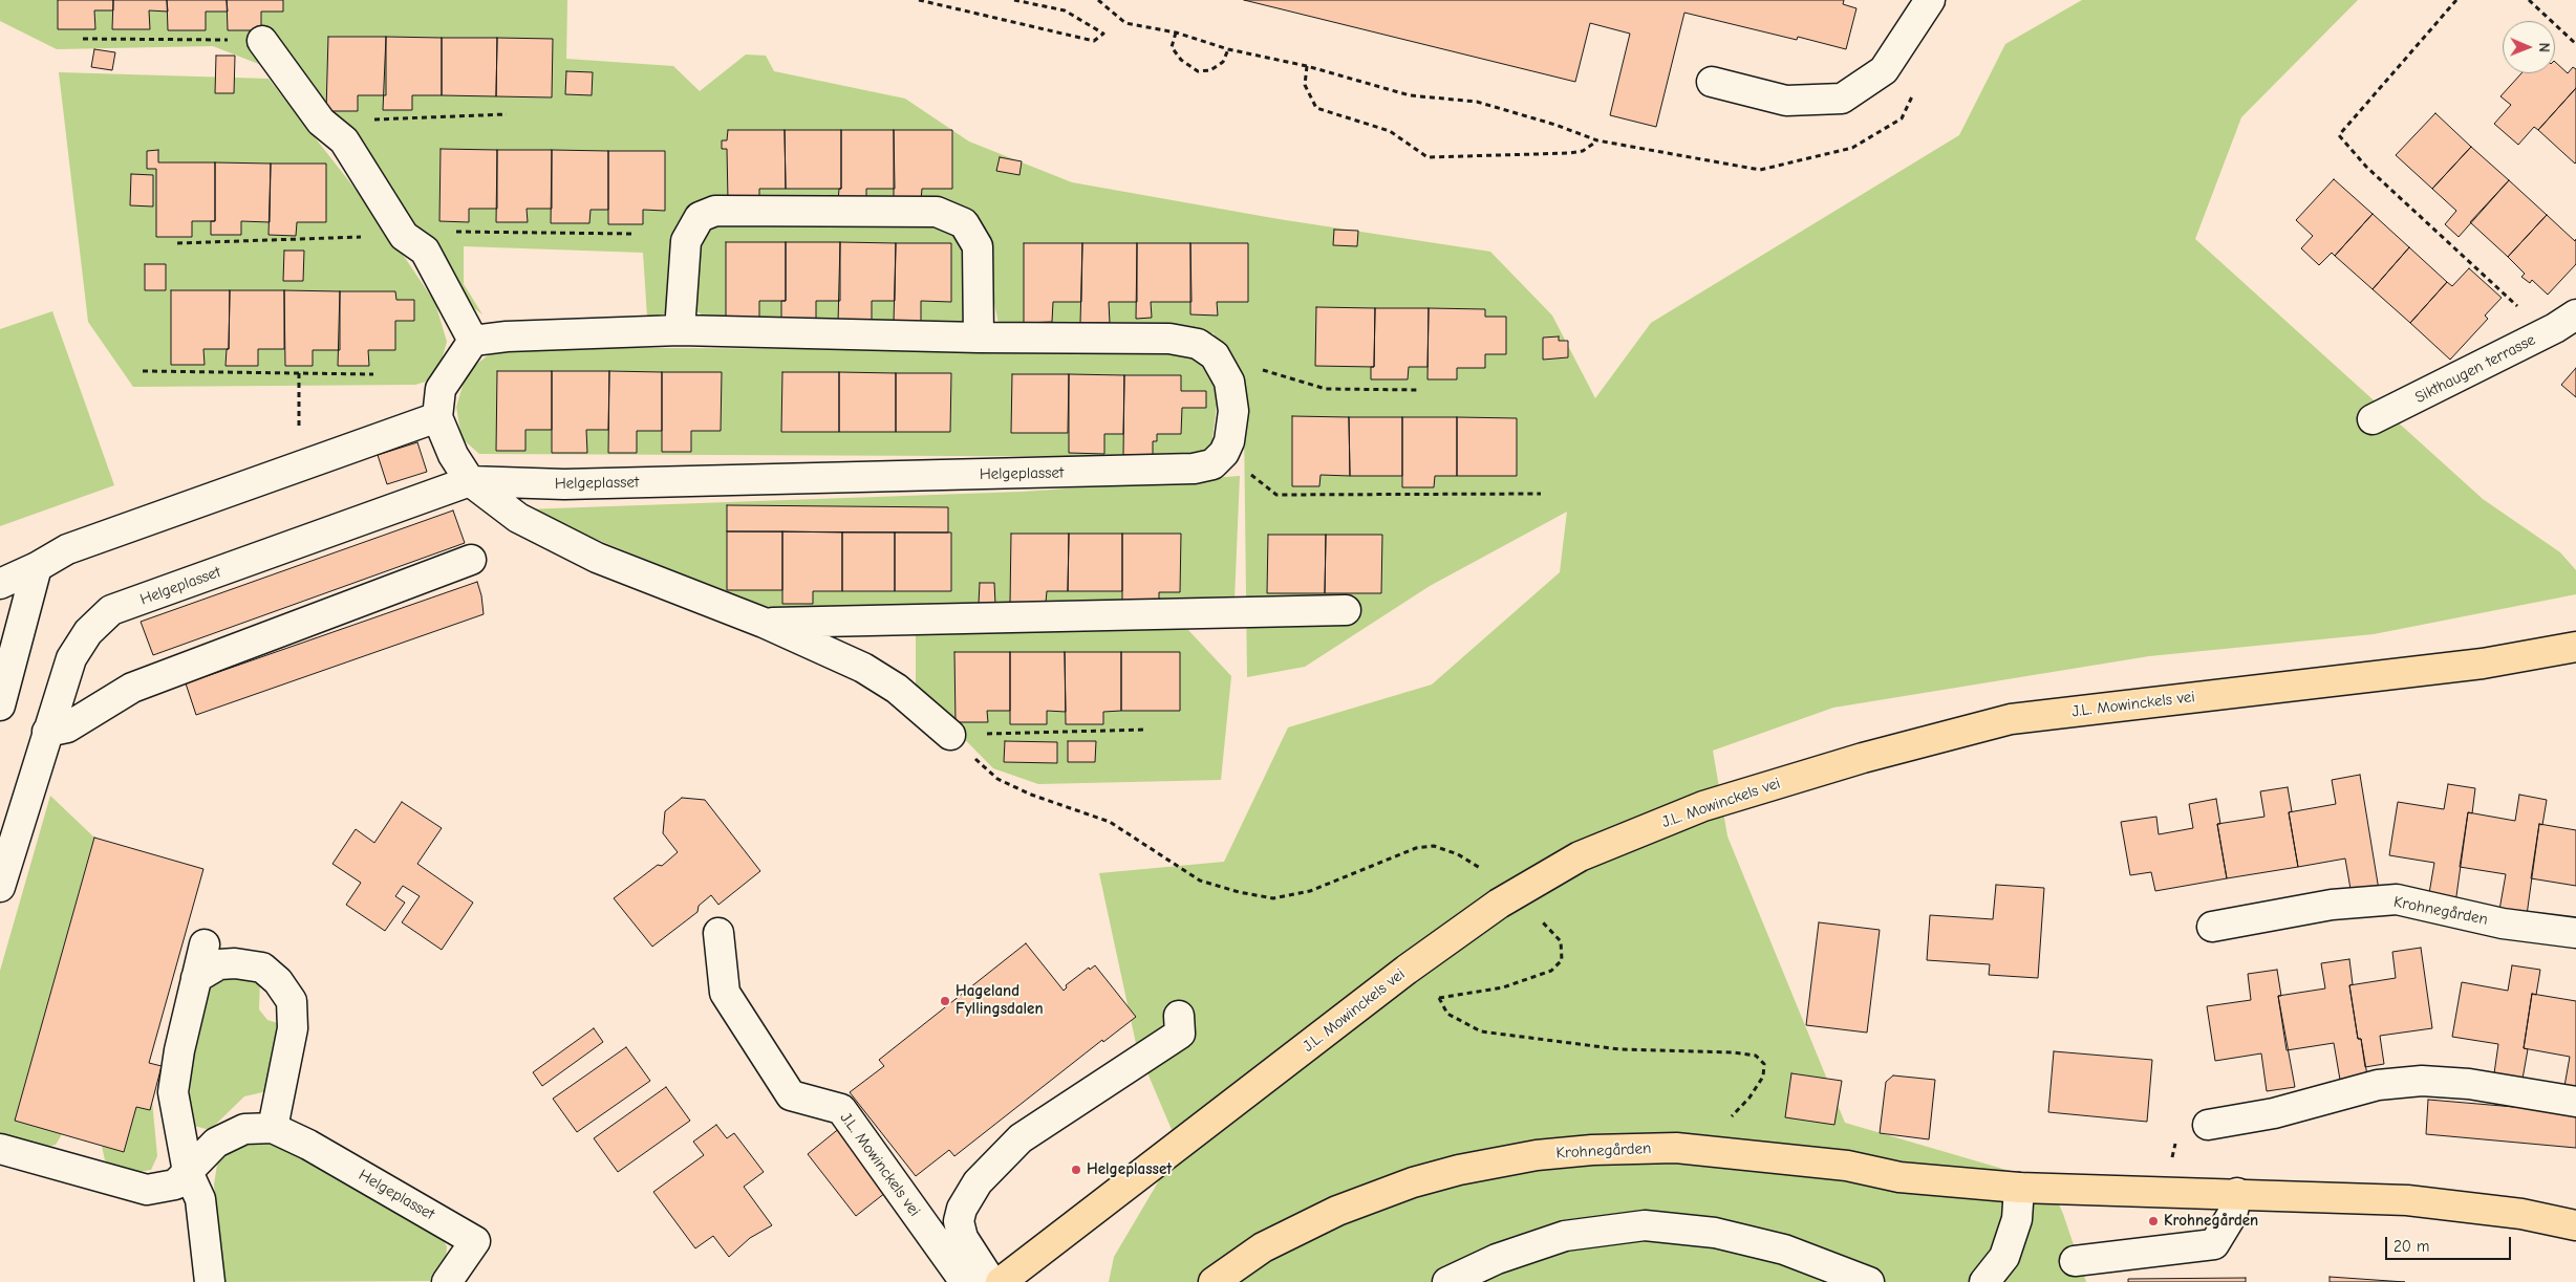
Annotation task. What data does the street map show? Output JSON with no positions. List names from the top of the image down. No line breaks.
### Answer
{"streets":{"main road":["J.L. Mowinckels vei","Krohnegården"],"street":["Sikthaugen terrasse","Helgeplasset"]},"places":["Hageland Fyllingsdalen","Helgeplasset","Krohnegården"],"scale_bar":"20 m","north":"right"}
